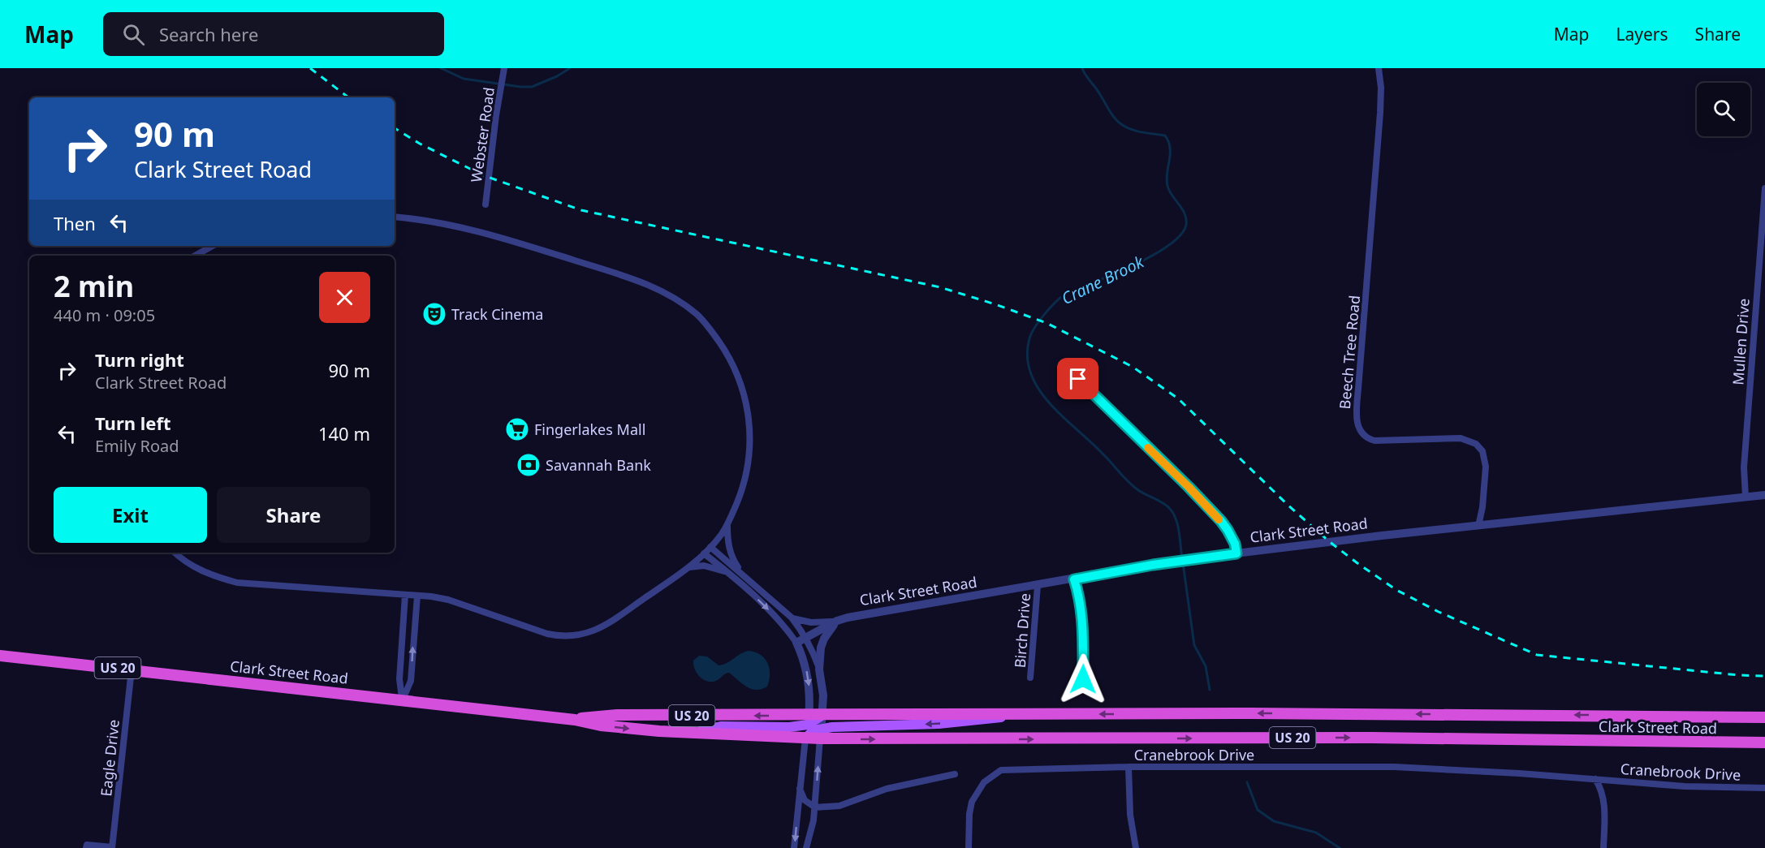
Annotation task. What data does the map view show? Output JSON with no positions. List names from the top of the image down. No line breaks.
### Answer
{"streets":{"highway":["Clark Street Road","US 20"],"street":["Webster Road","Mullen Drive","Beech Tree Road","Birch Drive","Cranebrook Drive","Eagle Drive"]},"crossings":[["Mullen Drive","Clark Street Road"],["Beech Tree Road","Clark Street Road"],["Clark Street Road","Birch Drive"],["Clark Street Road","US 20"],["Clark Street Road","Eagle Drive"]],"water":["Crane Brook"],"places":{"theatre":["Track Cinema"],"supermarket":["Fingerlakes Mall"],"bank":["Savannah Bank"]},"page":{"header":"Map","search":"Search here","nav":["Map","Layers","Share"],"turn":["90 m","Clark Street Road"],"then":"Then","heading":["2 min","440 m · 09:05"],"list":[{"name":"Turn right","note":"Clark Street Road","value":"90 m"},{"name":"Turn left","note":"Emily Road","value":"140 m"}],"buttons":["Exit","Share"]}}
